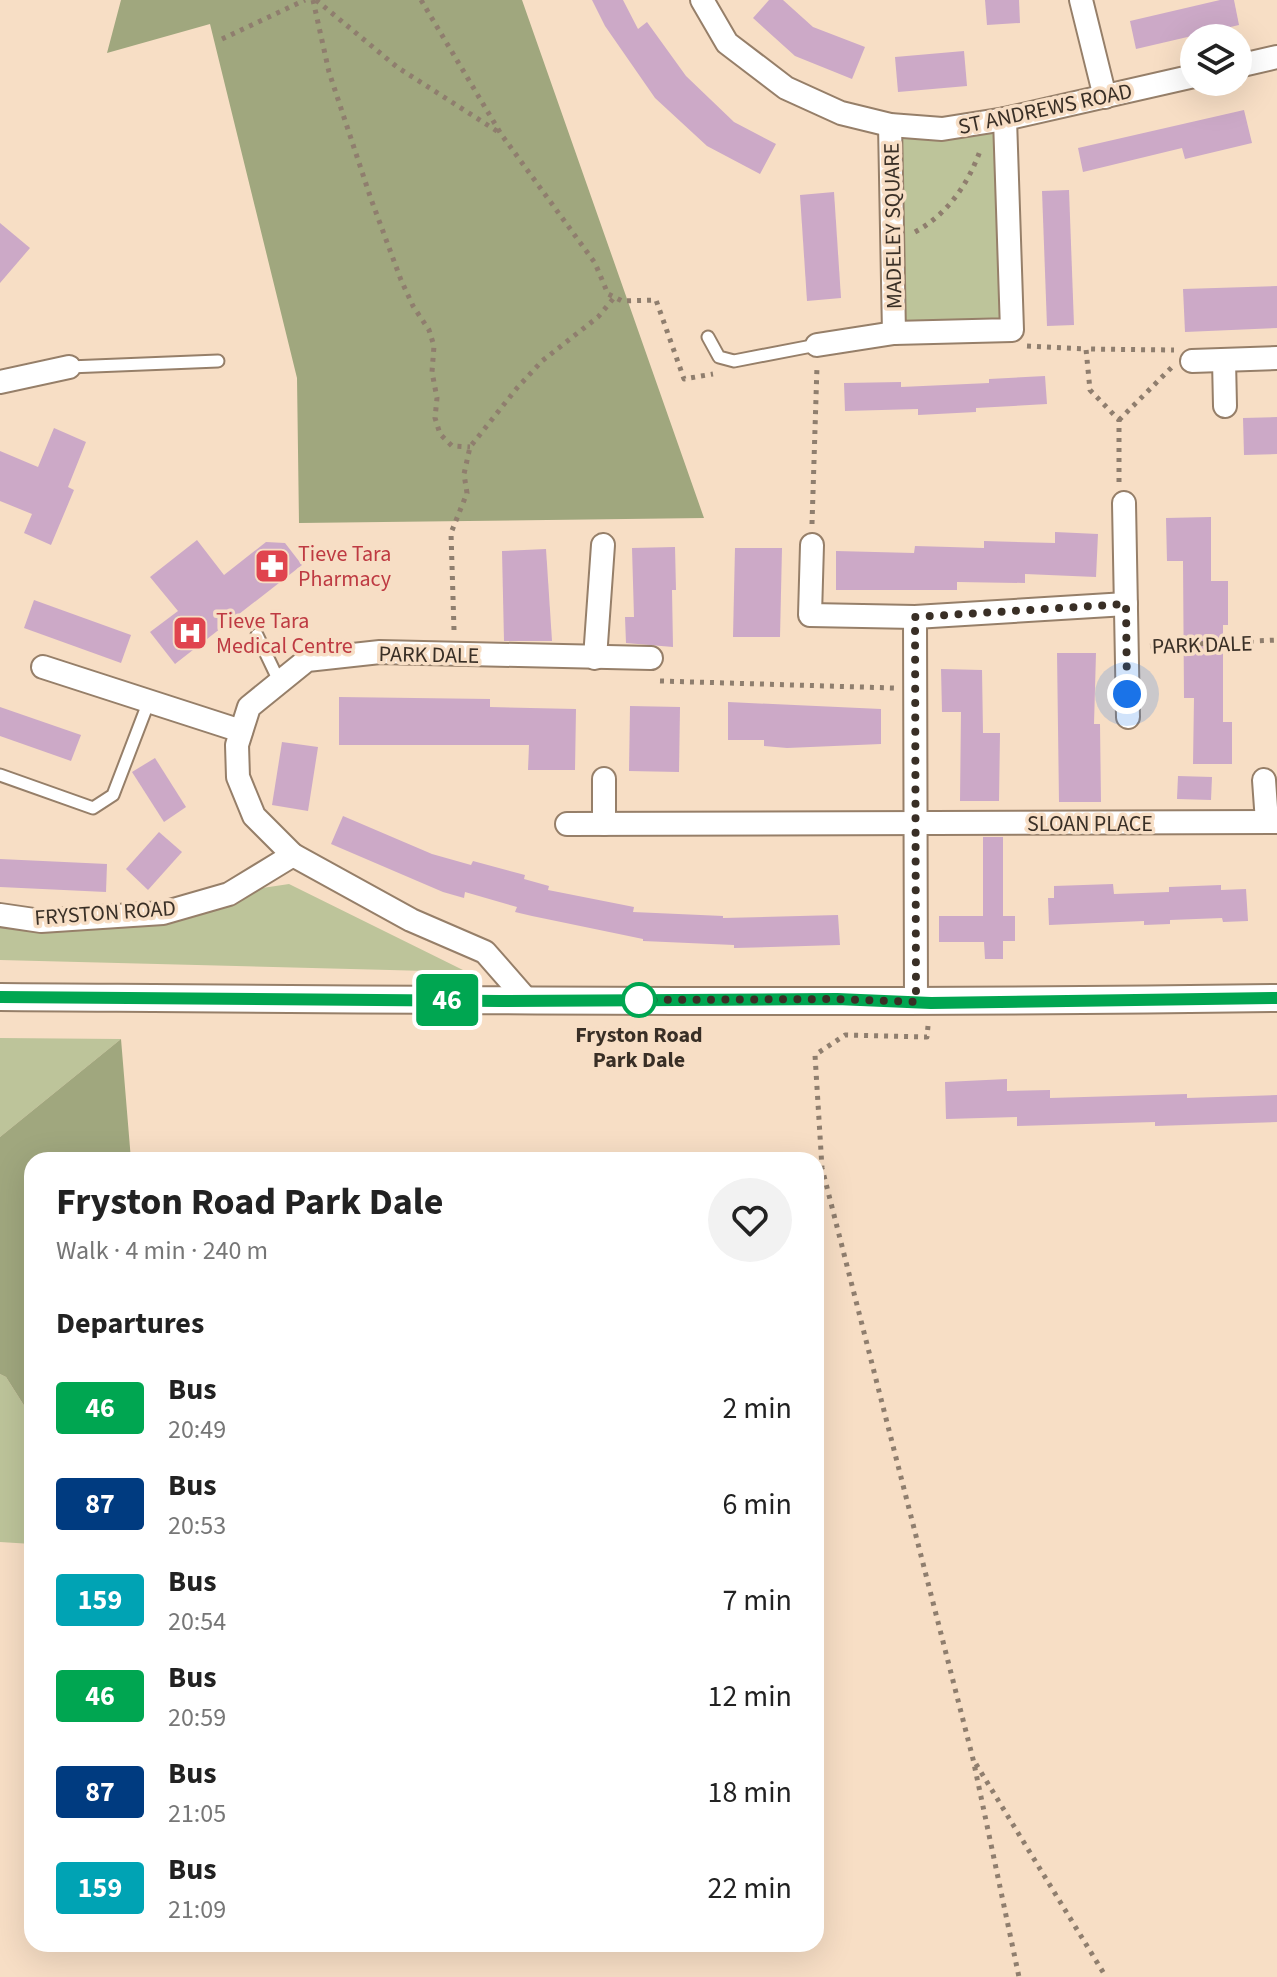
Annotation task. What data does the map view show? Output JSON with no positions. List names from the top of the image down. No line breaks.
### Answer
{"streets":{"street":["ST ANDREWS ROAD","MADELEY SQUARE","PARK DALE","SLOAN PLACE","FRYSTON ROAD"]},"crossings":[["ST ANDREWS ROAD","MADELEY SQUARE"],["PARK DALE","FRYSTON ROAD"]],"places":{"pharmacy":["Tieve Tara Pharmacy"],"hospital":["Tieve Tara Medical Centre"],"other":["Fryston Road Park Dale"]},"lines":["bus line 46"],"page":{"on_map":"46","heading":[["Fryston Road Park Dale","Walk · 4 min · 240 m"],"Departures"],"list":[{"mark":"46","name":"Bus","note":"20:49","value":"2 min"},{"mark":"87","name":"Bus","note":"20:53","value":"6 min"},{"mark":"159","name":"Bus","note":"20:54","value":"7 min"},{"mark":"46","name":"Bus","note":"20:59","value":"12 min"},{"mark":"87","name":"Bus","note":"21:05","value":"18 min"},{"mark":"159","name":"Bus","note":"21:09","value":"22 min"}]}}
